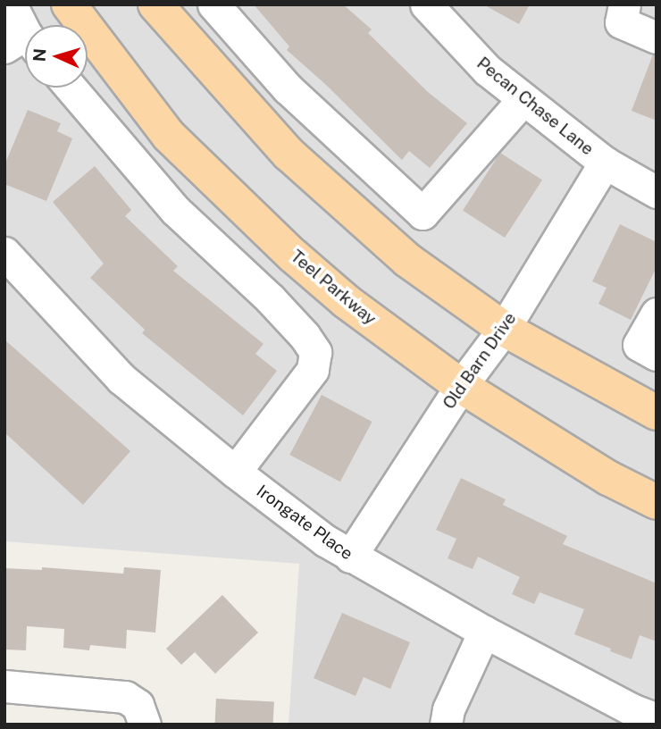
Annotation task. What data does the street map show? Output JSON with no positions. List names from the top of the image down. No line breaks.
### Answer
{"streets":{"main road":["Teel Parkway"],"street":["Pecan Chase Lane","Old Barn Drive","Irongate Place"]},"crossings":[["Pecan Chase Lane","Old Barn Drive"],["Teel Parkway","Old Barn Drive"],["Old Barn Drive","Irongate Place"]],"north":"left"}
